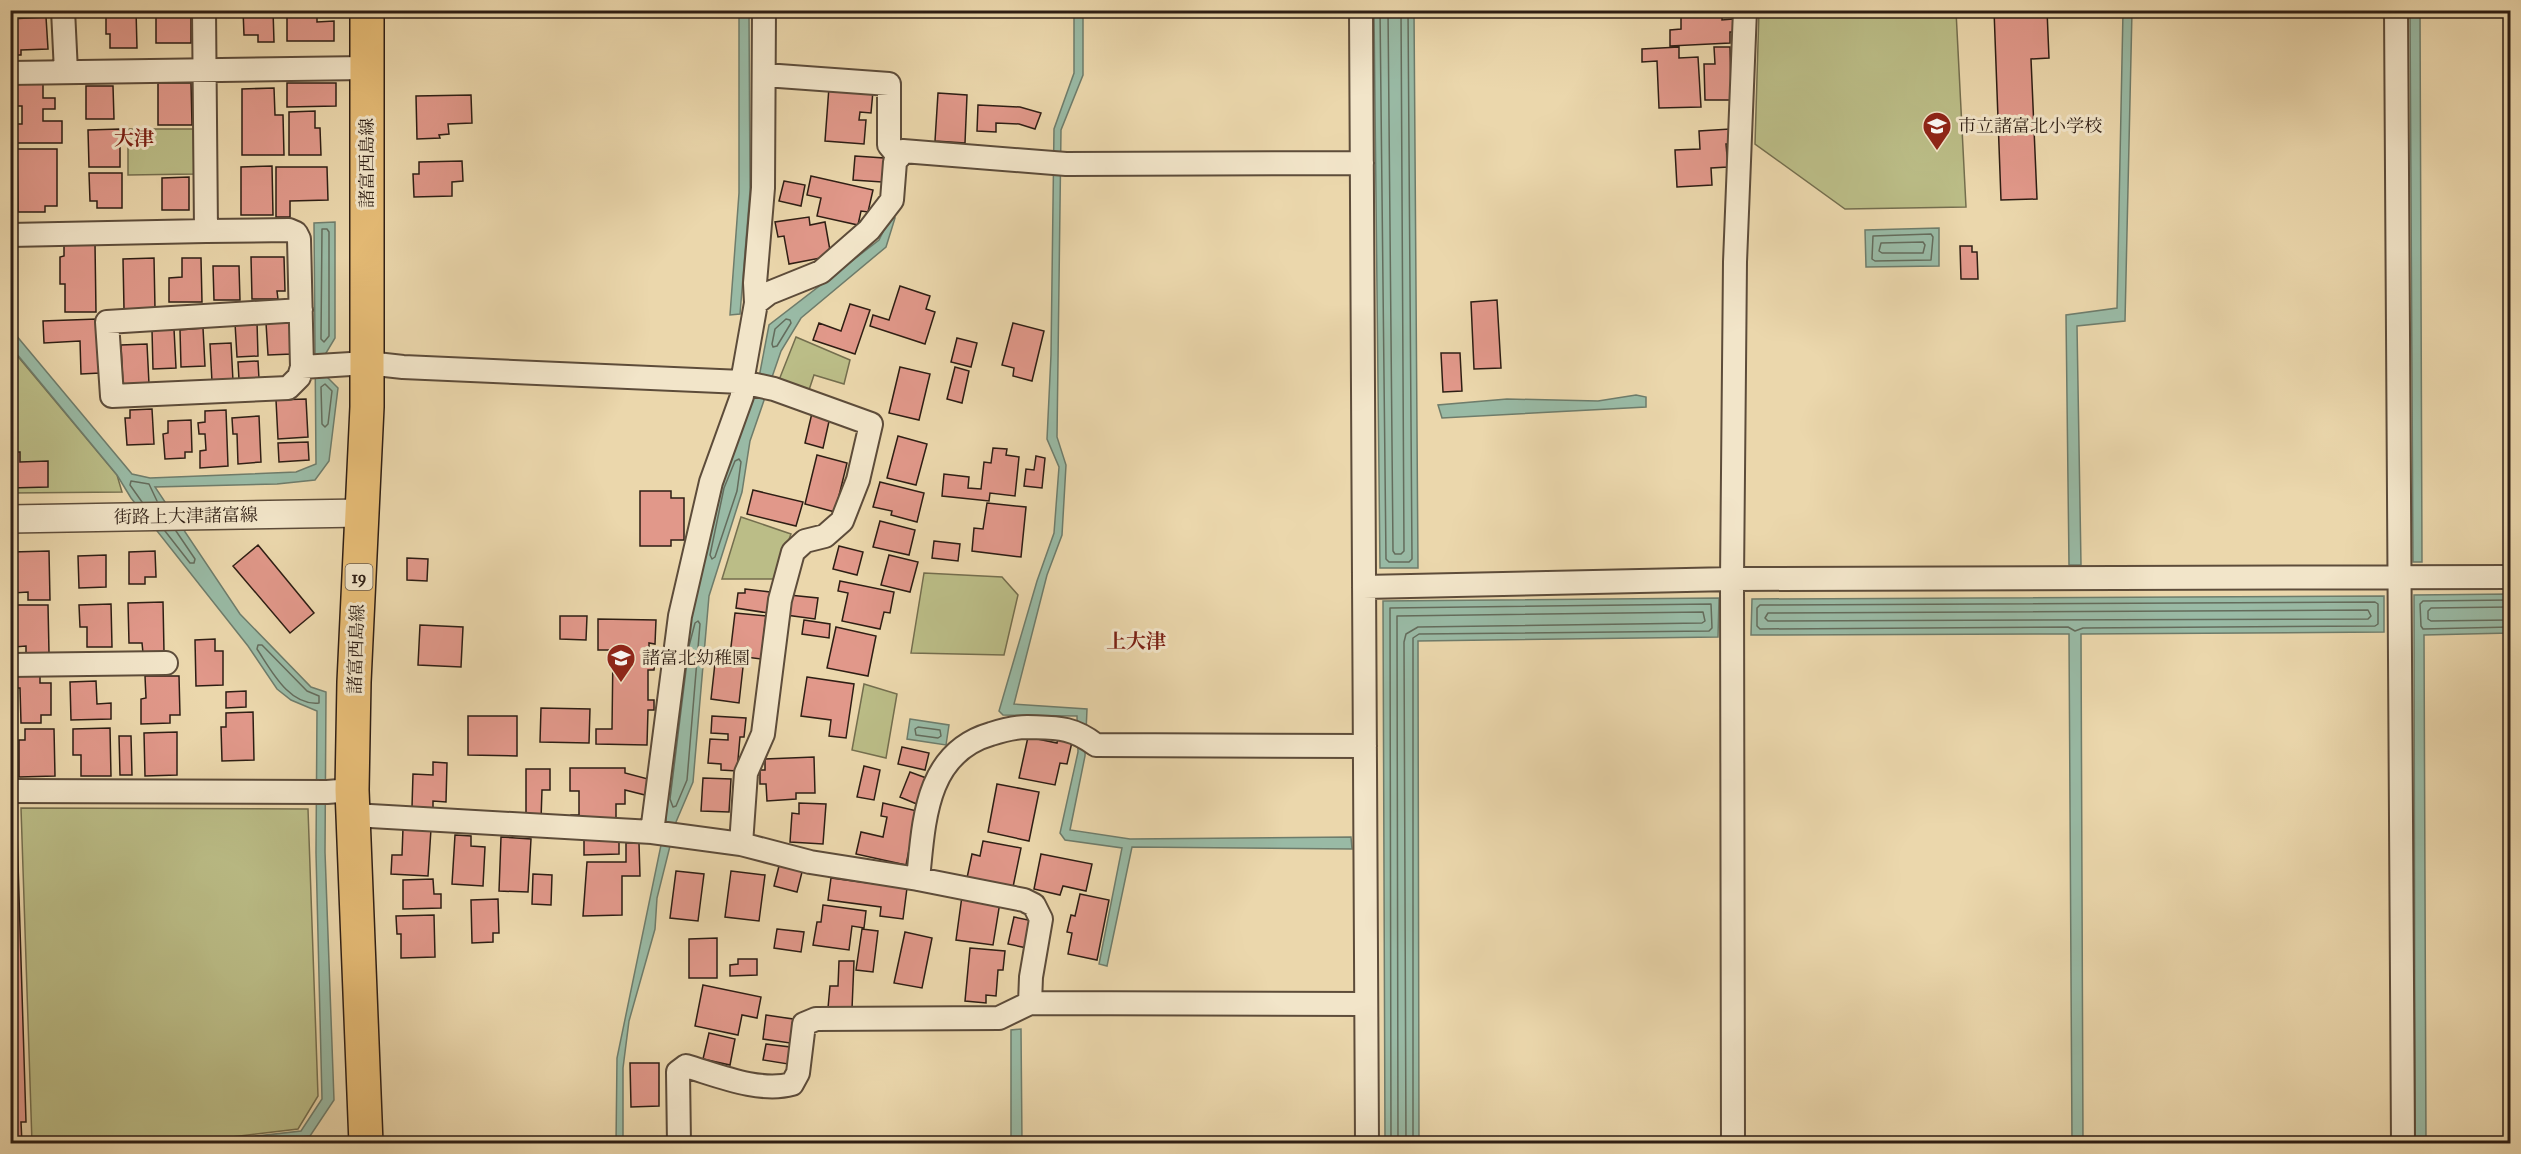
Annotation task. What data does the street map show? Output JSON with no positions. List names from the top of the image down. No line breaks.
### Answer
{"streets":{"main road":["諸富西島線","19"],"street":["街路上大津諸富線"]},"crossings":[["諸富西島線","街路上大津諸富線"]],"districts":["大津","上大津"],"places":{"school or university":["市立諸富北小学校","諸富北幼稚園"]}}
